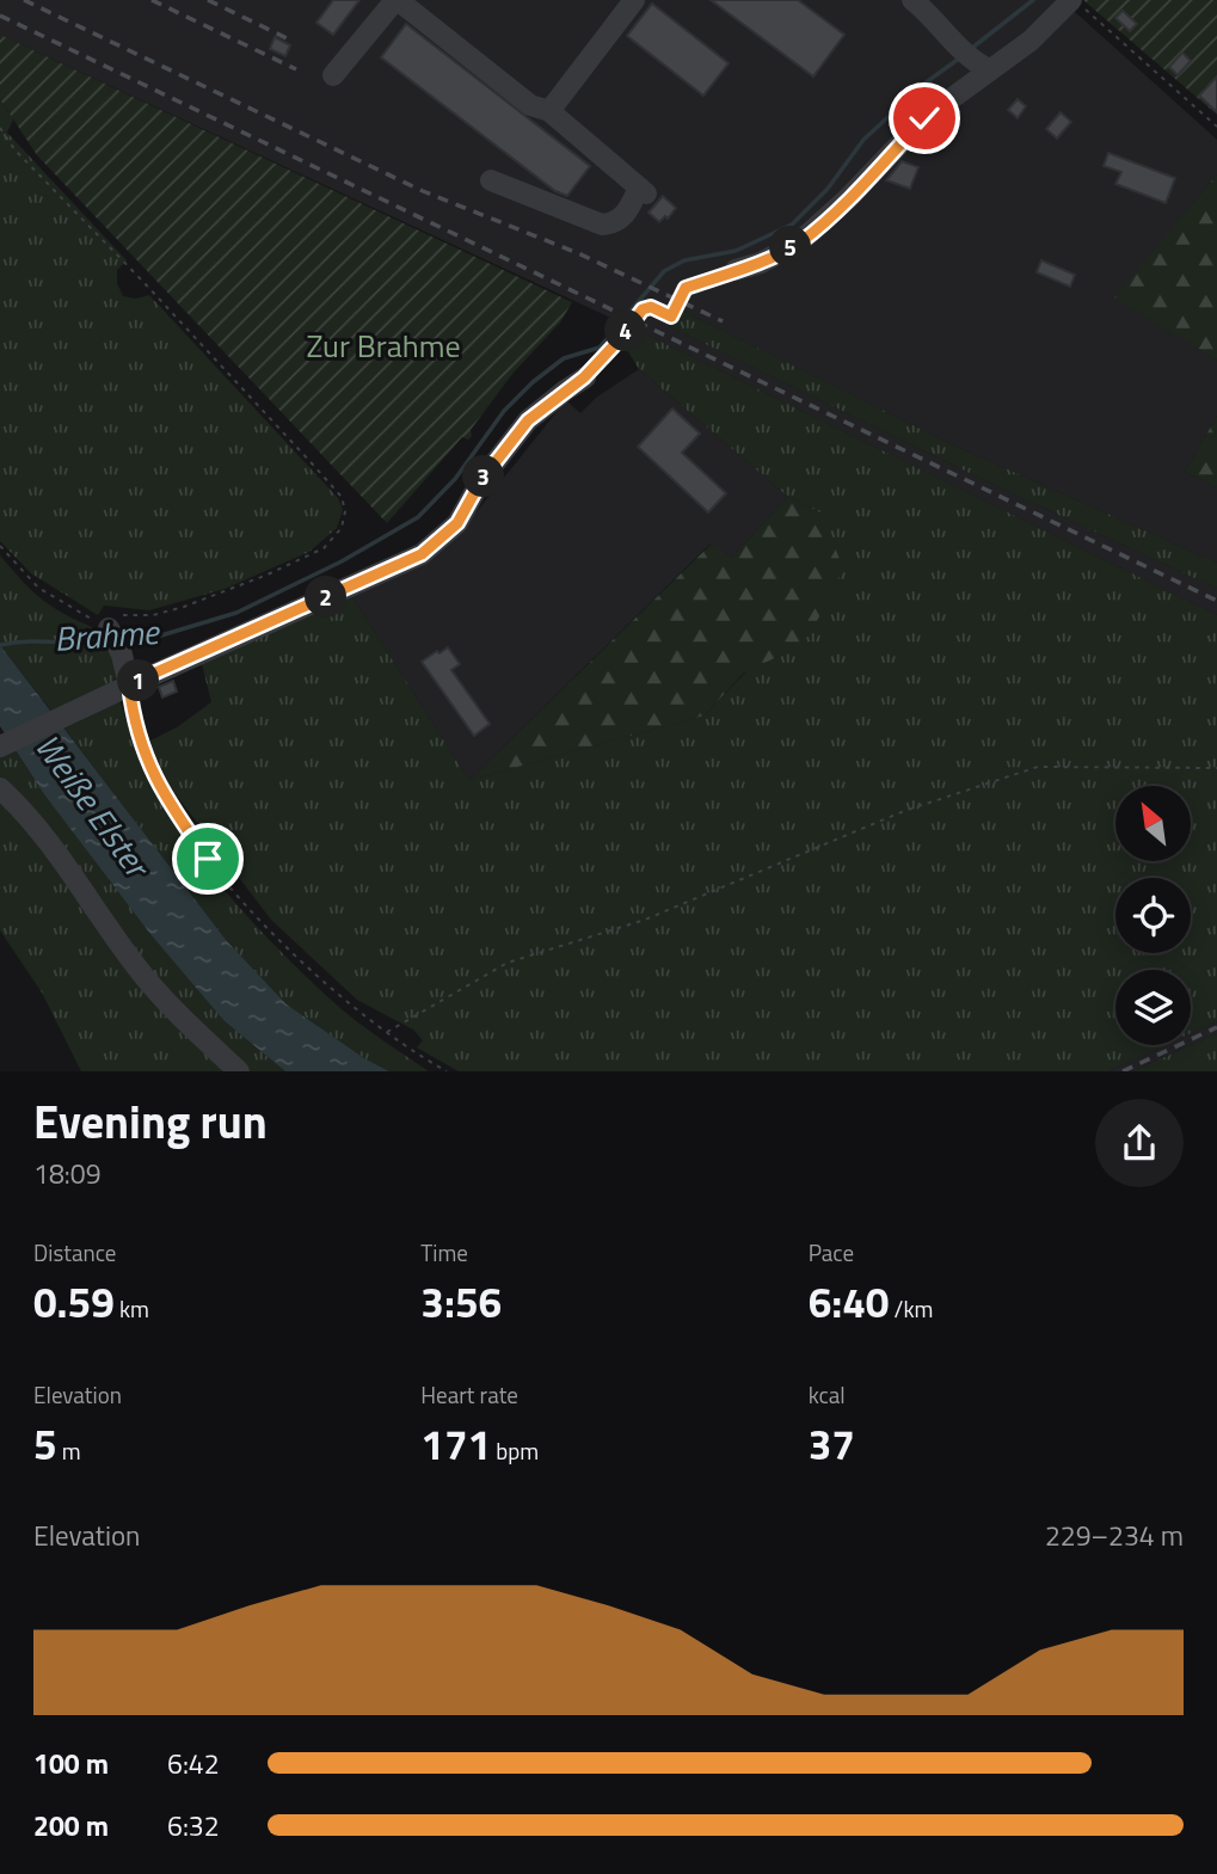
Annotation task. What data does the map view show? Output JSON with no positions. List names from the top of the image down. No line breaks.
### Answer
{"water":["Brahme","Weiße Elster"],"parks":["Zur Brahme"],"north":"top left","page":{"pins":["5","4","3","2","1"],"heading":["Evening run","18:09"],"stats":[["Distance","0.59 km"],["Time","3:56"],["Pace","6:40 /km"],["Elevation","5 m"],["Heart rate","171 bpm"],["kcal","37"]],"chart":["Elevation","229–234 m"],"list":[{"name":"100 m","note":"6:42"},{"name":"200 m","note":"6:32"}]}}
